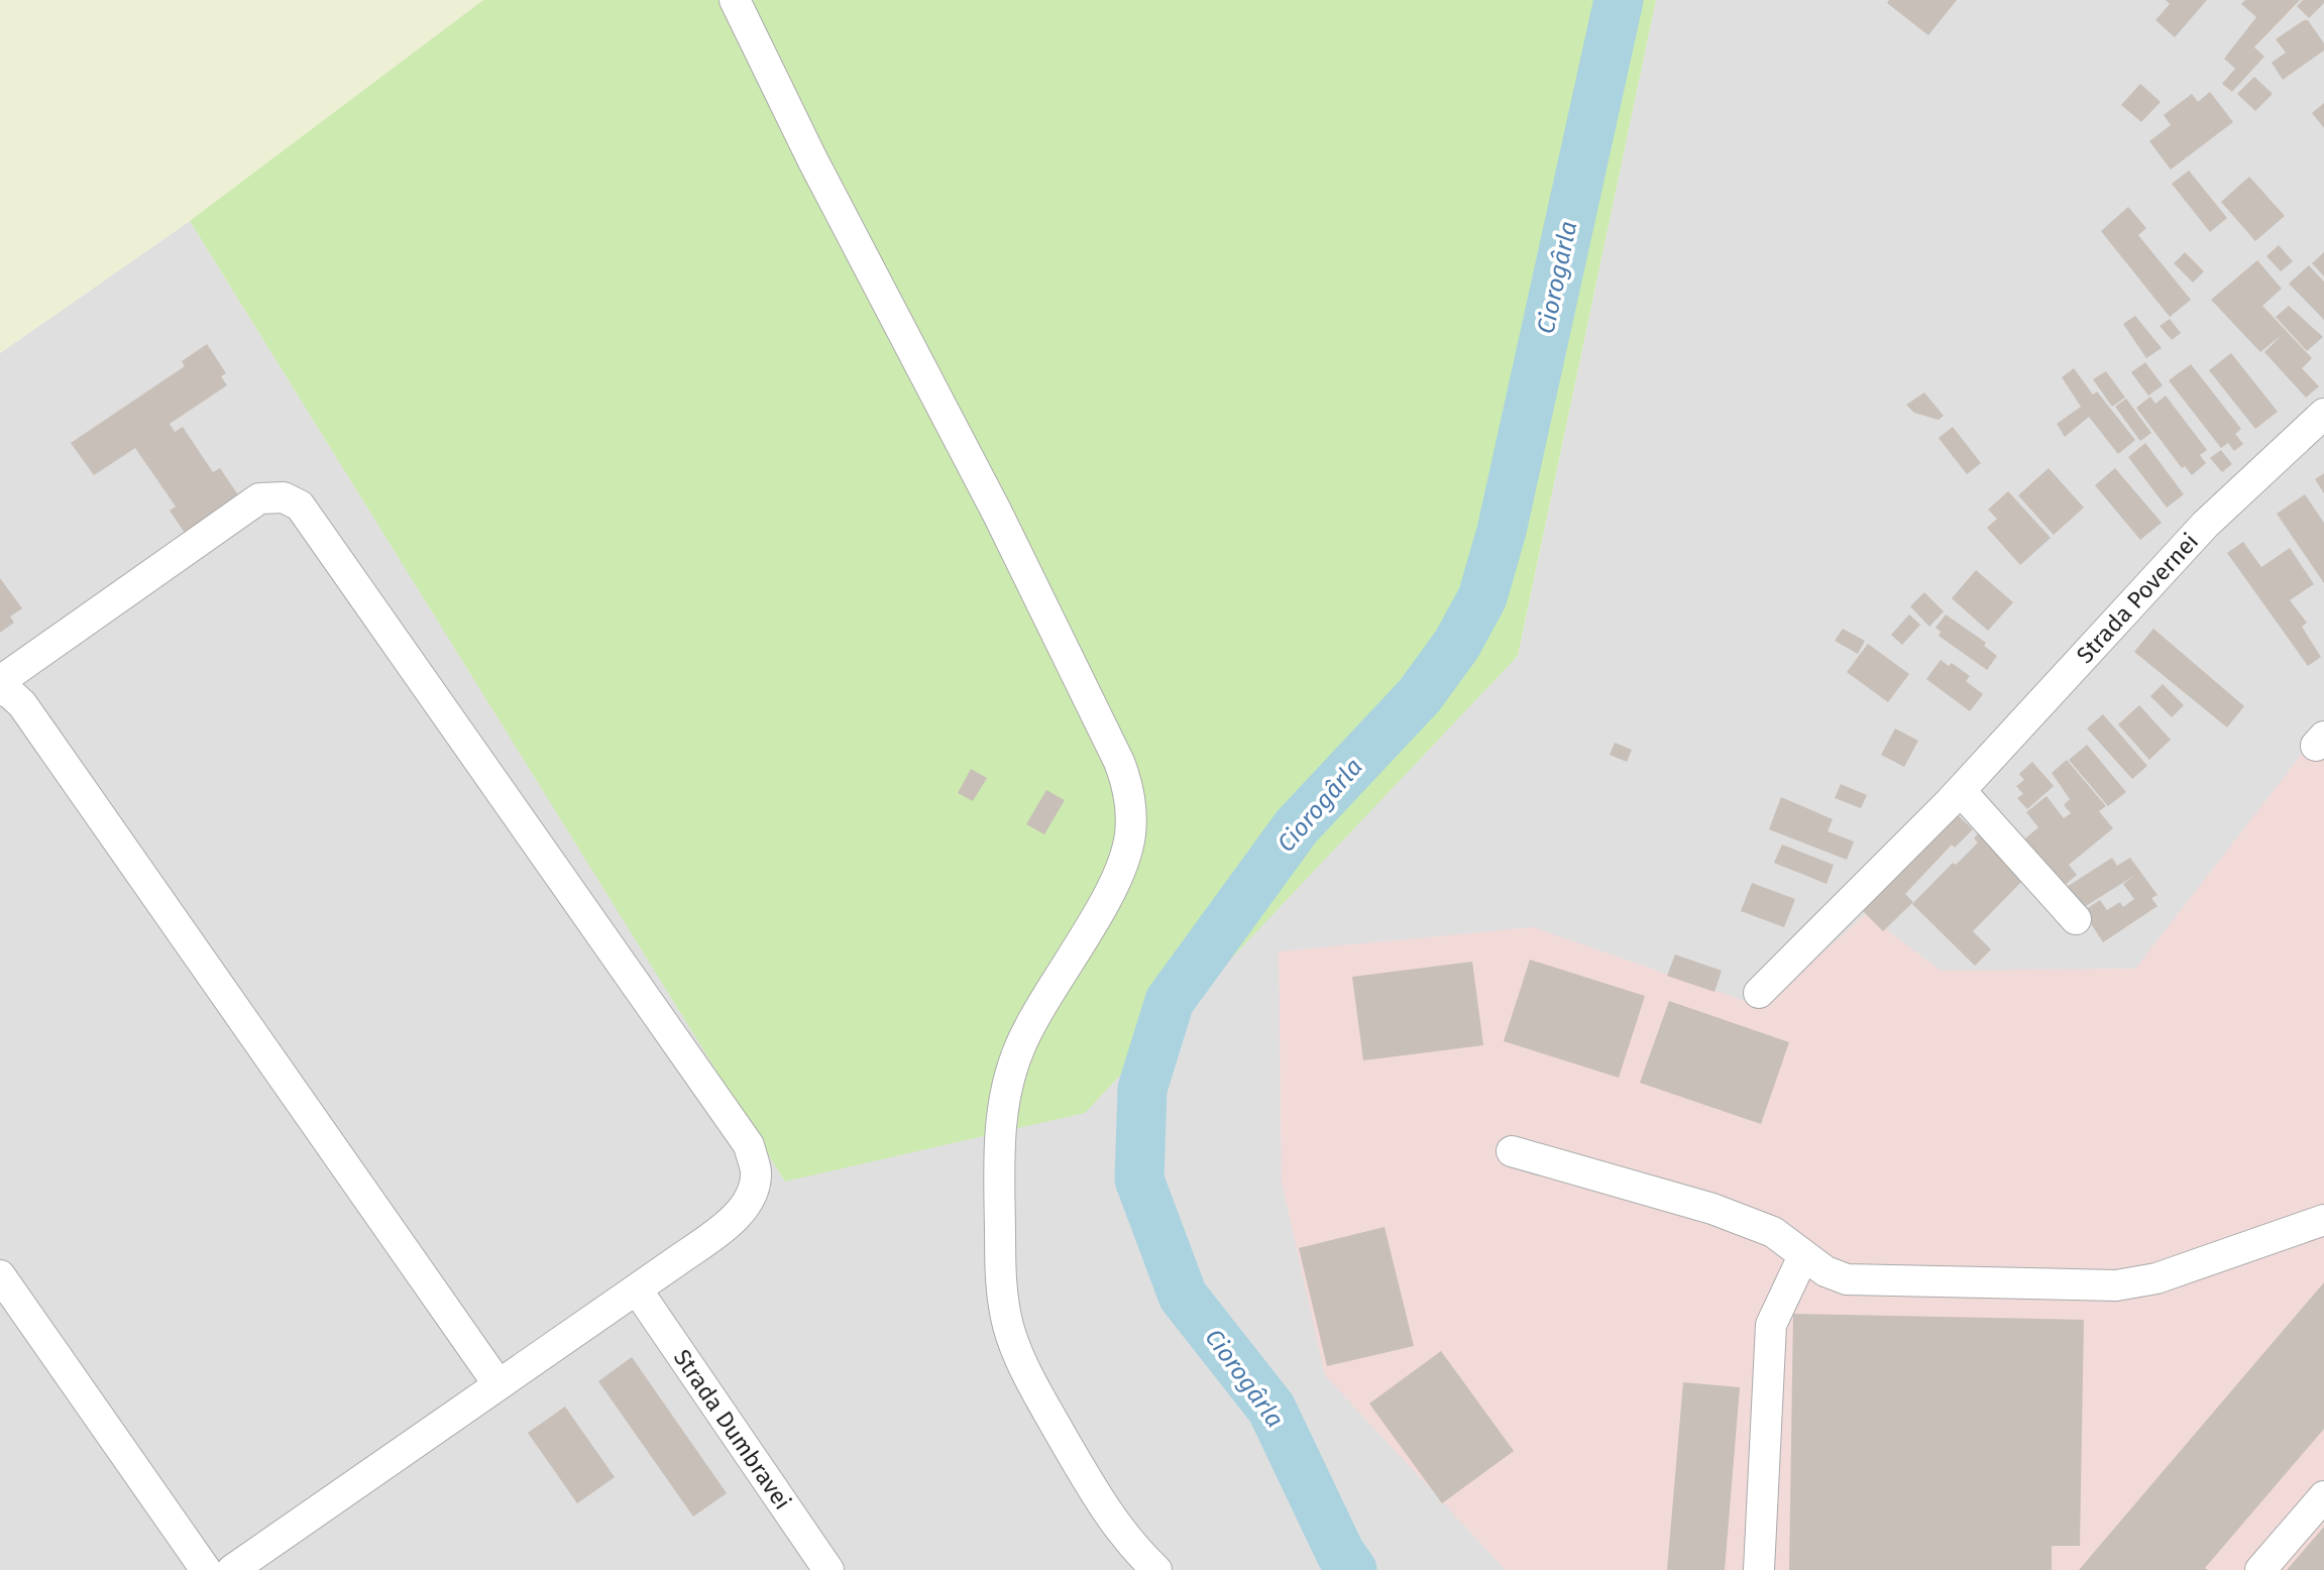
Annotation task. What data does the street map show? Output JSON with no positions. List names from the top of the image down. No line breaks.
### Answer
{"streets":{"street":["Strada Povernei","Strada Dumbravei"]},"water":["Ciorogârla"]}
